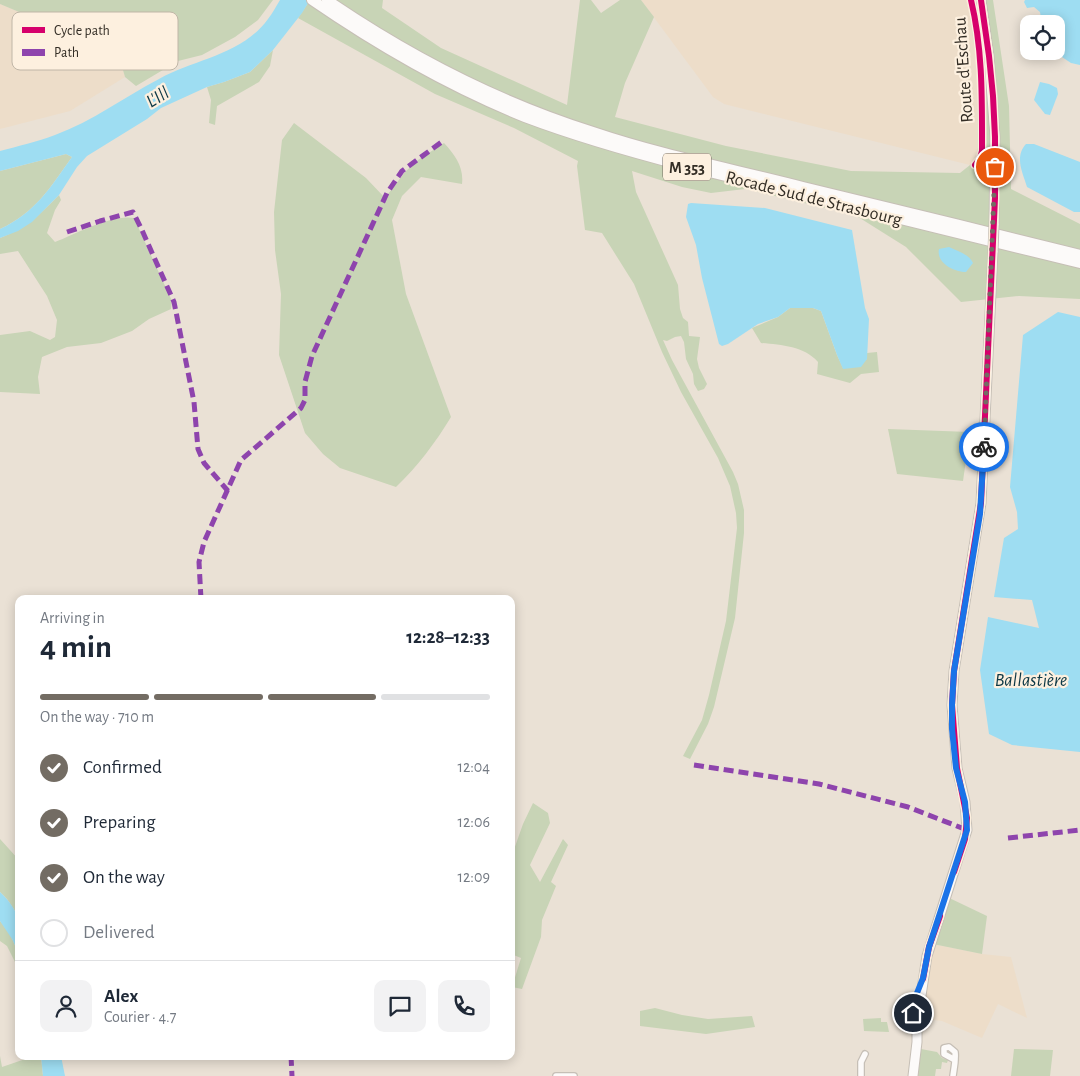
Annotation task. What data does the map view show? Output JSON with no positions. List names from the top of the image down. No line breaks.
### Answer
{"streets":{"highway":["M 353","Rocade Sud de Strasbourg"],"main road":["Route d'Eschau"]},"water":["L'Ill","Ballastière"],"legend":["Cycle path","Path"],"page":{"heading":["4 min","Arriving in","12:28–12:33"],"panel":["Alex","Courier · 4.7"],"bar":"On the way · 710 m","list":[["Confirmed","12:04"],["Preparing","12:06"],["On the way","12:09"],"Delivered"]}}
